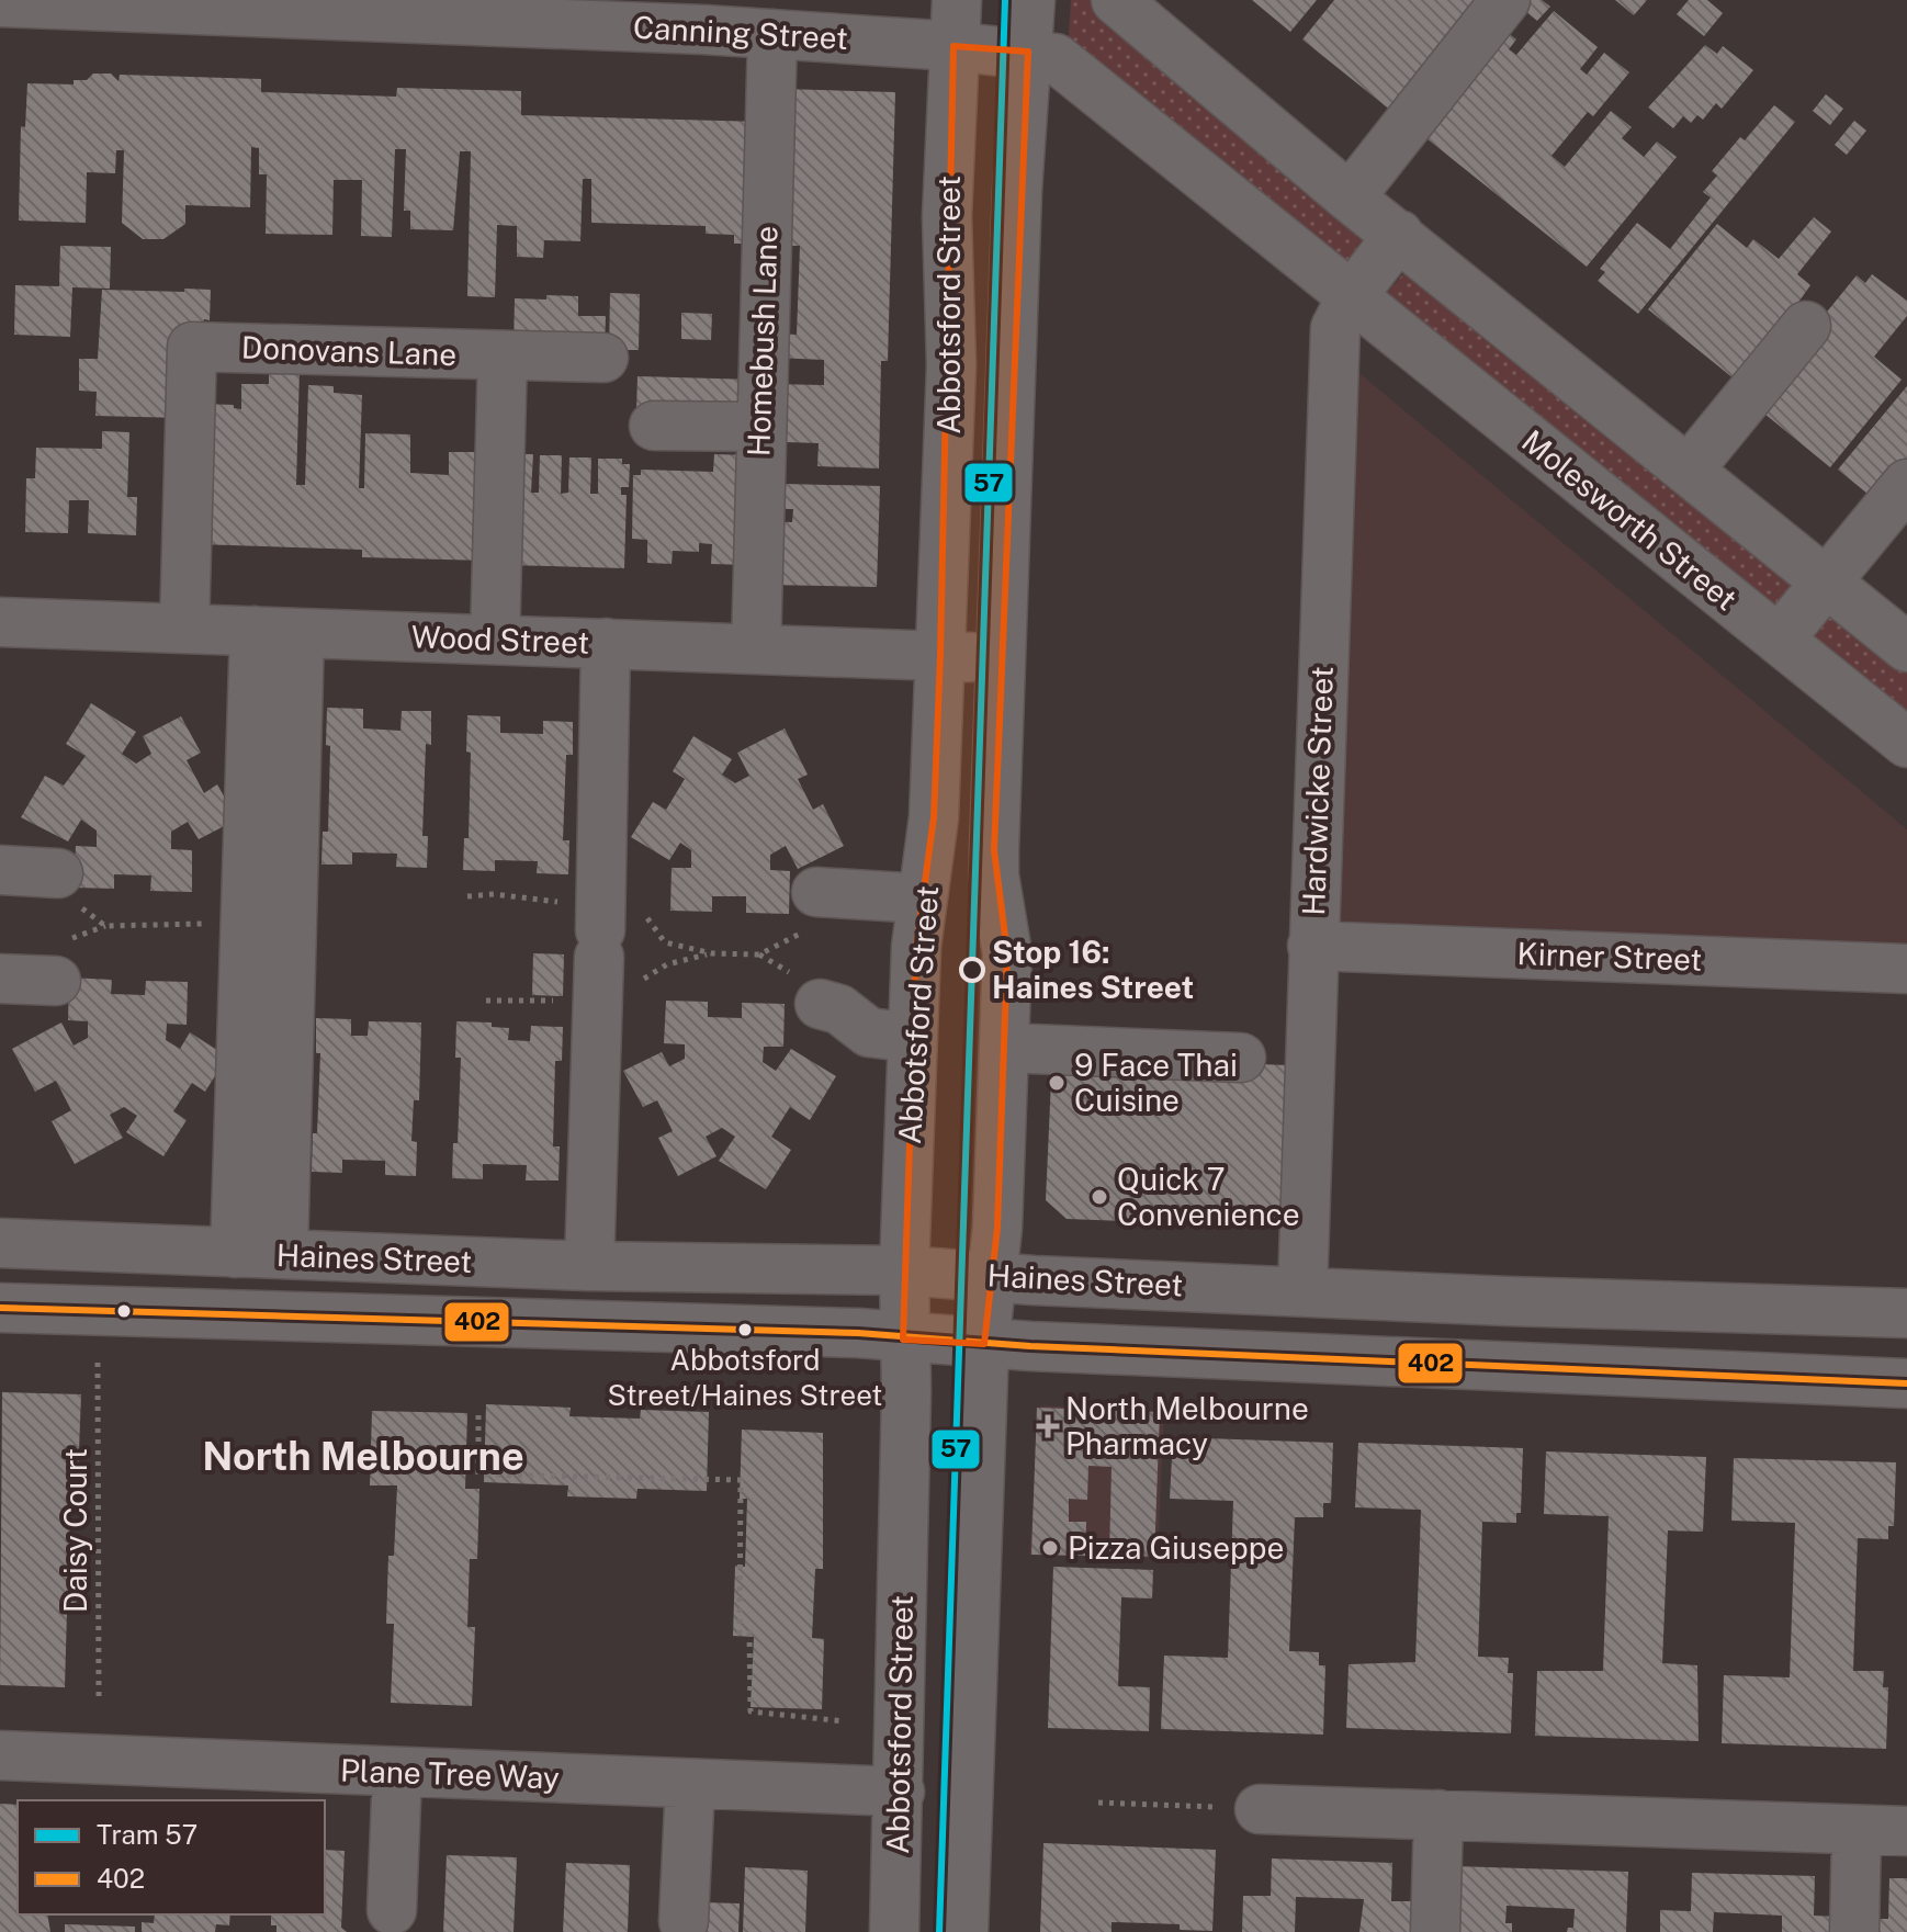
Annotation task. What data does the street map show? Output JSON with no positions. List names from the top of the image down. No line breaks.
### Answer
{"streets":{"street":["Canning Street","Abbotsford Street","Homebush Lane","Donovans Lane","Molesworth Street","Wood Street","Hardwicke Street","Kirner Street","Haines Street","Plane Tree Way"],"path":["Daisy Court"]},"crossings":[["Canning Street","Abbotsford Street"],["Canning Street","Homebush Lane"],["Abbotsford Street","Molesworth Street"],["Abbotsford Street","Wood Street"],["Abbotsford Street","Haines Street"],["Abbotsford Street","Plane Tree Way"],["Homebush Lane","Wood Street"],["Donovans Lane","Wood Street"],["Molesworth Street","Hardwicke Street"],["Hardwicke Street","Kirner Street"],["Hardwicke Street","Haines Street"]],"districts":["North Melbourne"],"places":{"other":["Stop 16: Haines Street","9 Face Thai Cuisine","Quick 7 Convenience","Abbotsford Street/Haines Street","Pizza Giuseppe"],"health":["North Melbourne Pharmacy"]},"lines":["tram line 57","transit line 402"],"legend":["Tram 57","402"]}
